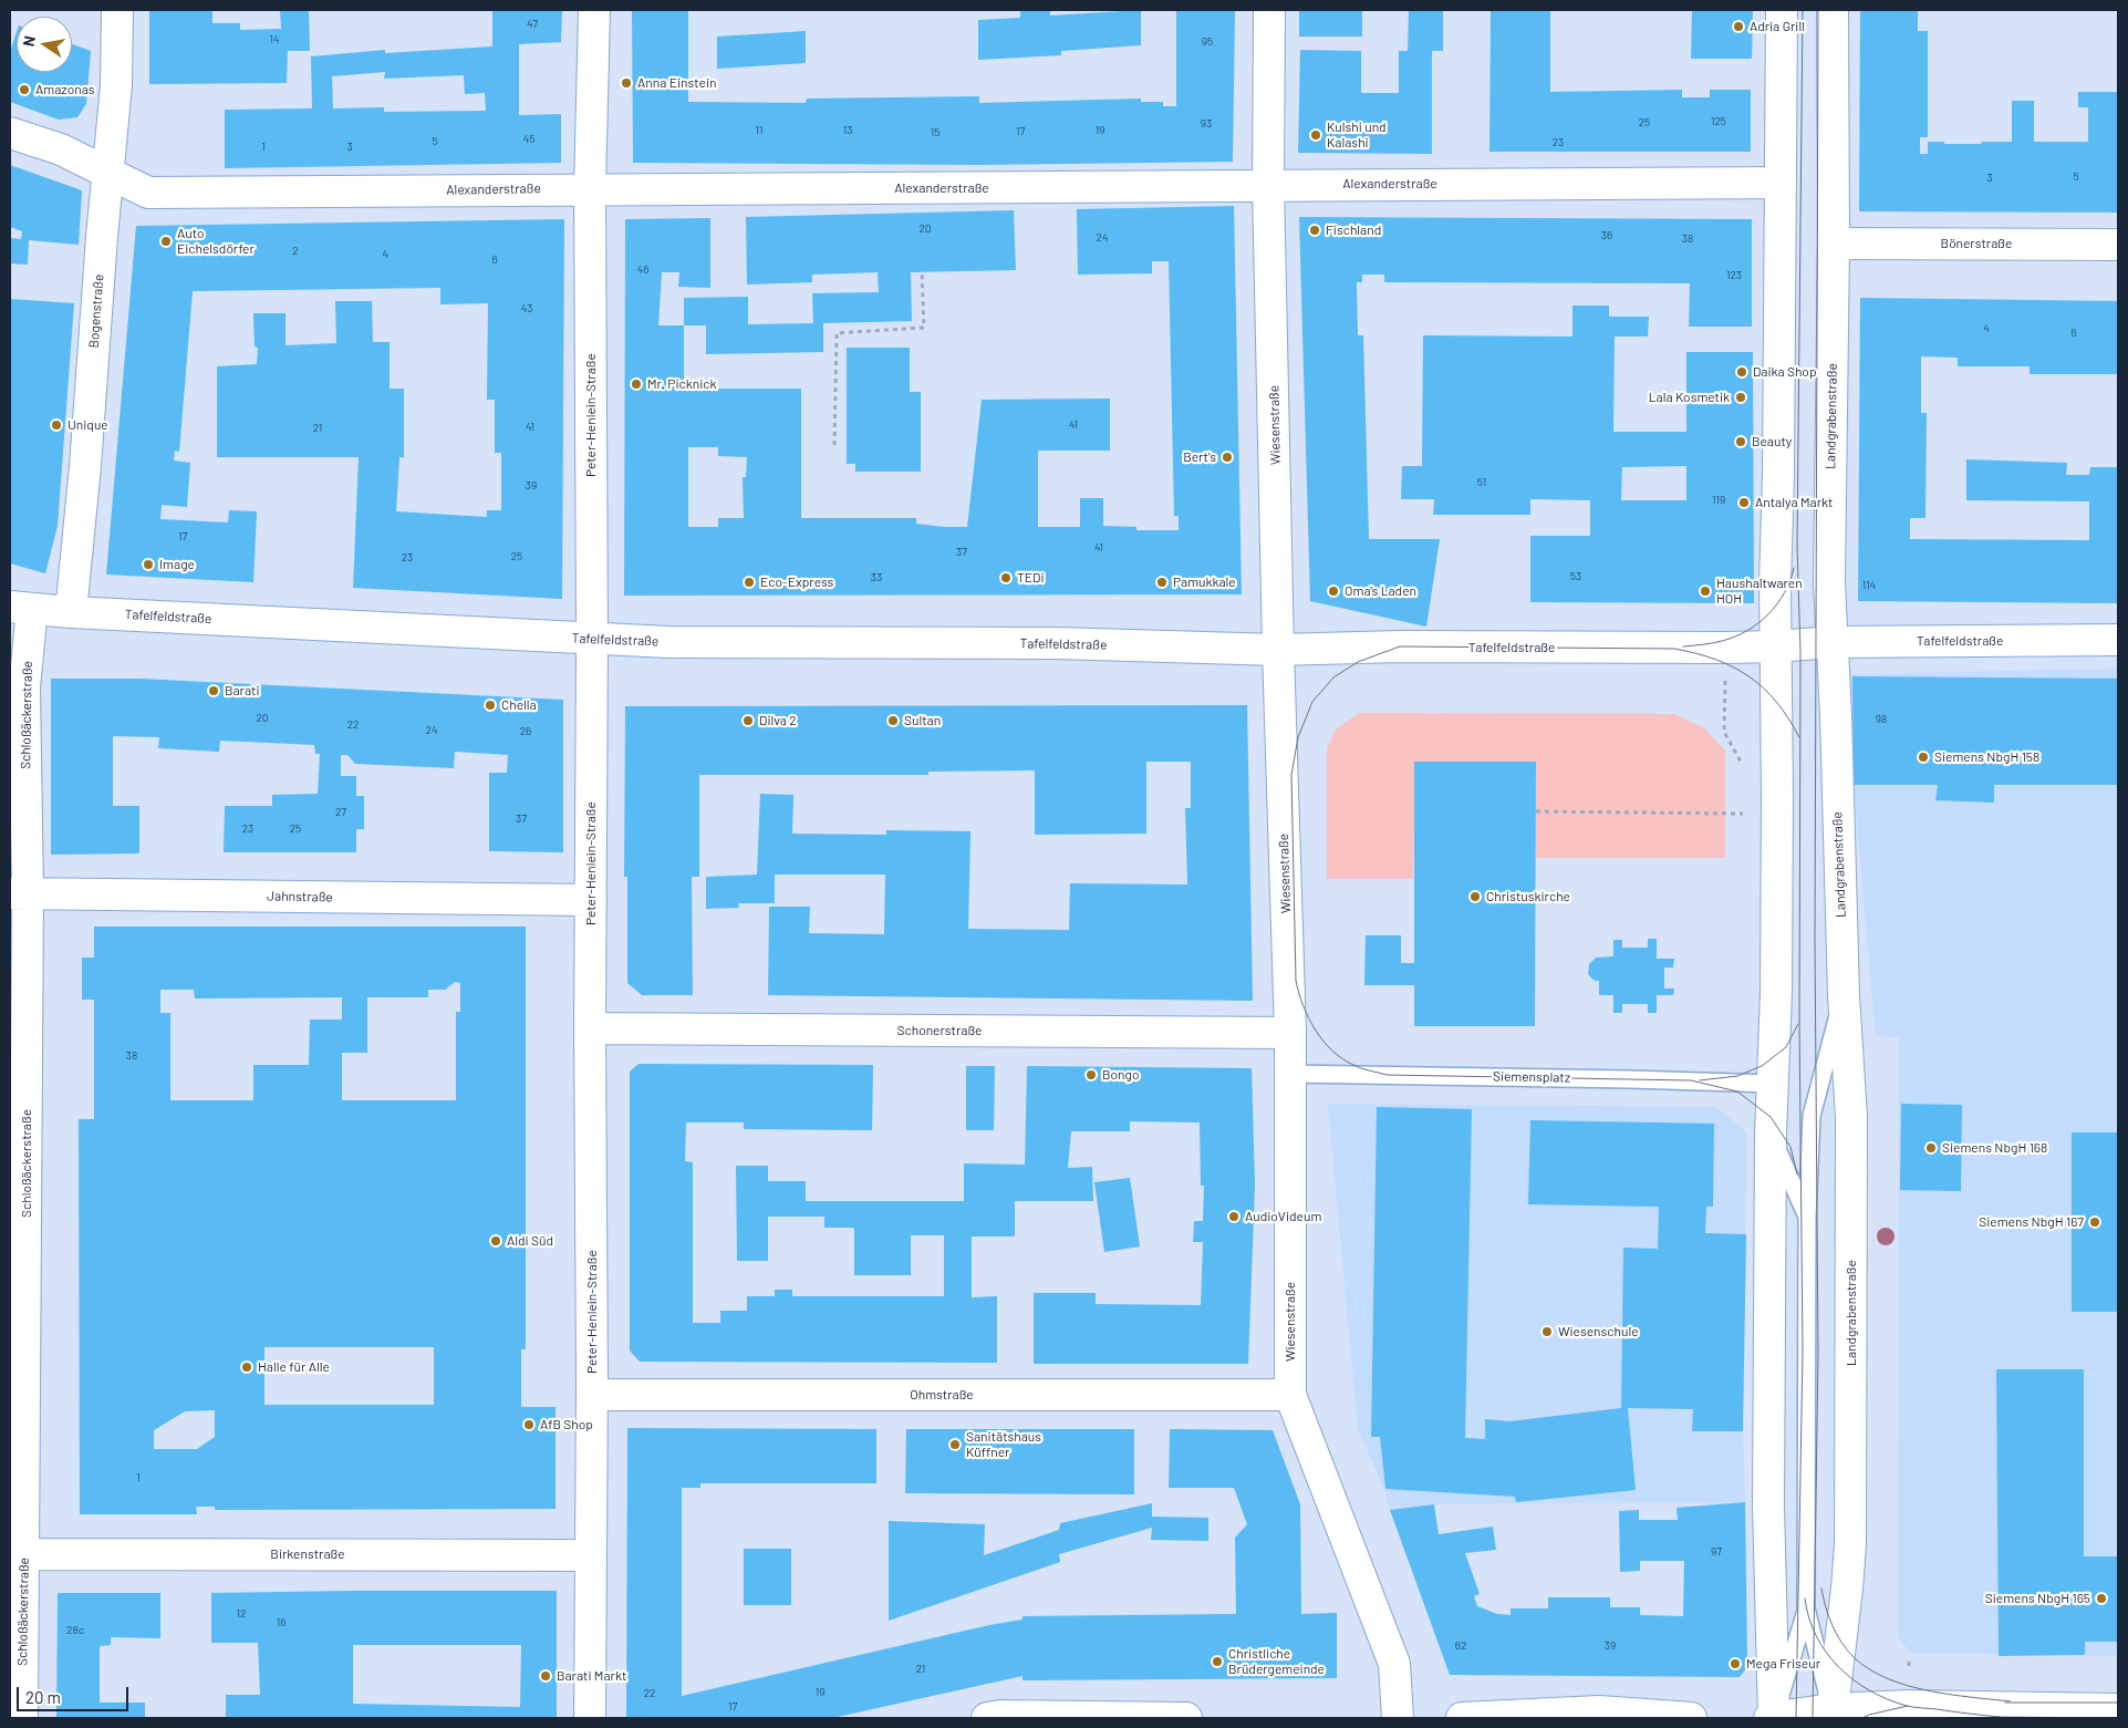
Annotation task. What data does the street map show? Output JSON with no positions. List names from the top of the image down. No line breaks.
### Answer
{"streets":{"street":["Alexanderstraße","Bönerstraße","Bogenstraße","Peter-Henlein-Straße","Landgrabenstraße","Wiesenstraße","Tafelfeldstraße","Schloßäckerstraße","Jahnstraße","Schonerstraße","Ohmstraße","Birkenstraße"],"lane":["Siemensplatz"]},"crossings":[["Alexanderstraße","Bogenstraße"],["Alexanderstraße","Peter-Henlein-Straße"],["Alexanderstraße","Wiesenstraße"],["Bönerstraße","Landgrabenstraße"],["Bogenstraße","Tafelfeldstraße"],["Peter-Henlein-Straße","Tafelfeldstraße"],["Peter-Henlein-Straße","Jahnstraße"],["Peter-Henlein-Straße","Schonerstraße"],["Peter-Henlein-Straße","Ohmstraße"],["Peter-Henlein-Straße","Birkenstraße"],["Landgrabenstraße","Tafelfeldstraße"],["Wiesenstraße","Tafelfeldstraße"],["Wiesenstraße","Schonerstraße"],["Wiesenstraße","Siemensplatz"],["Wiesenstraße","Ohmstraße"],["Tafelfeldstraße","Schloßäckerstraße"],["Schloßäckerstraße","Jahnstraße"],["Schloßäckerstraße","Birkenstraße"]],"places":["Adria Grill","Anna Einstein","Amazonas","Kulshi und Kalashi","Fischland","Auto Eichelsdörfer","Daika Shop","Mr. Picknick","Lala Kosmetik","Unique","Beauty","Bert's","Antalya Markt","Image","TEDi","Eco-Express","Pamukkale","Oma's Laden","Haushaltwaren HOH","Barati","Chella","Dilva 2","Sultan","Siemens NbgH 158","Christuskirche","Bongo","Siemens NbgH 168","AudioVideum","Siemens NbgH 167","Aldi Süd","Wiesenschule","Halle für Alle","AfB Shop","Sanitätshaus Küffner","Siemens NbgH 165","Christliche Brüdergemeinde","Mega Friseur","Barati Markt"],"house_numbers":["47","14","95","125","25","93","11","13","19","17","15","45","5","23","1","3","5","3","20","36","24","38","2","4","6","46","123","43","4","6","41","41","21","51","39","119","17","41","37","25","23","53","33","114","20","98","22","24","26","27","37","23","25","38","1","97","12","16","28c","62","39","21","19","22","17"],"scale_bar":"20 m","north":"left"}
